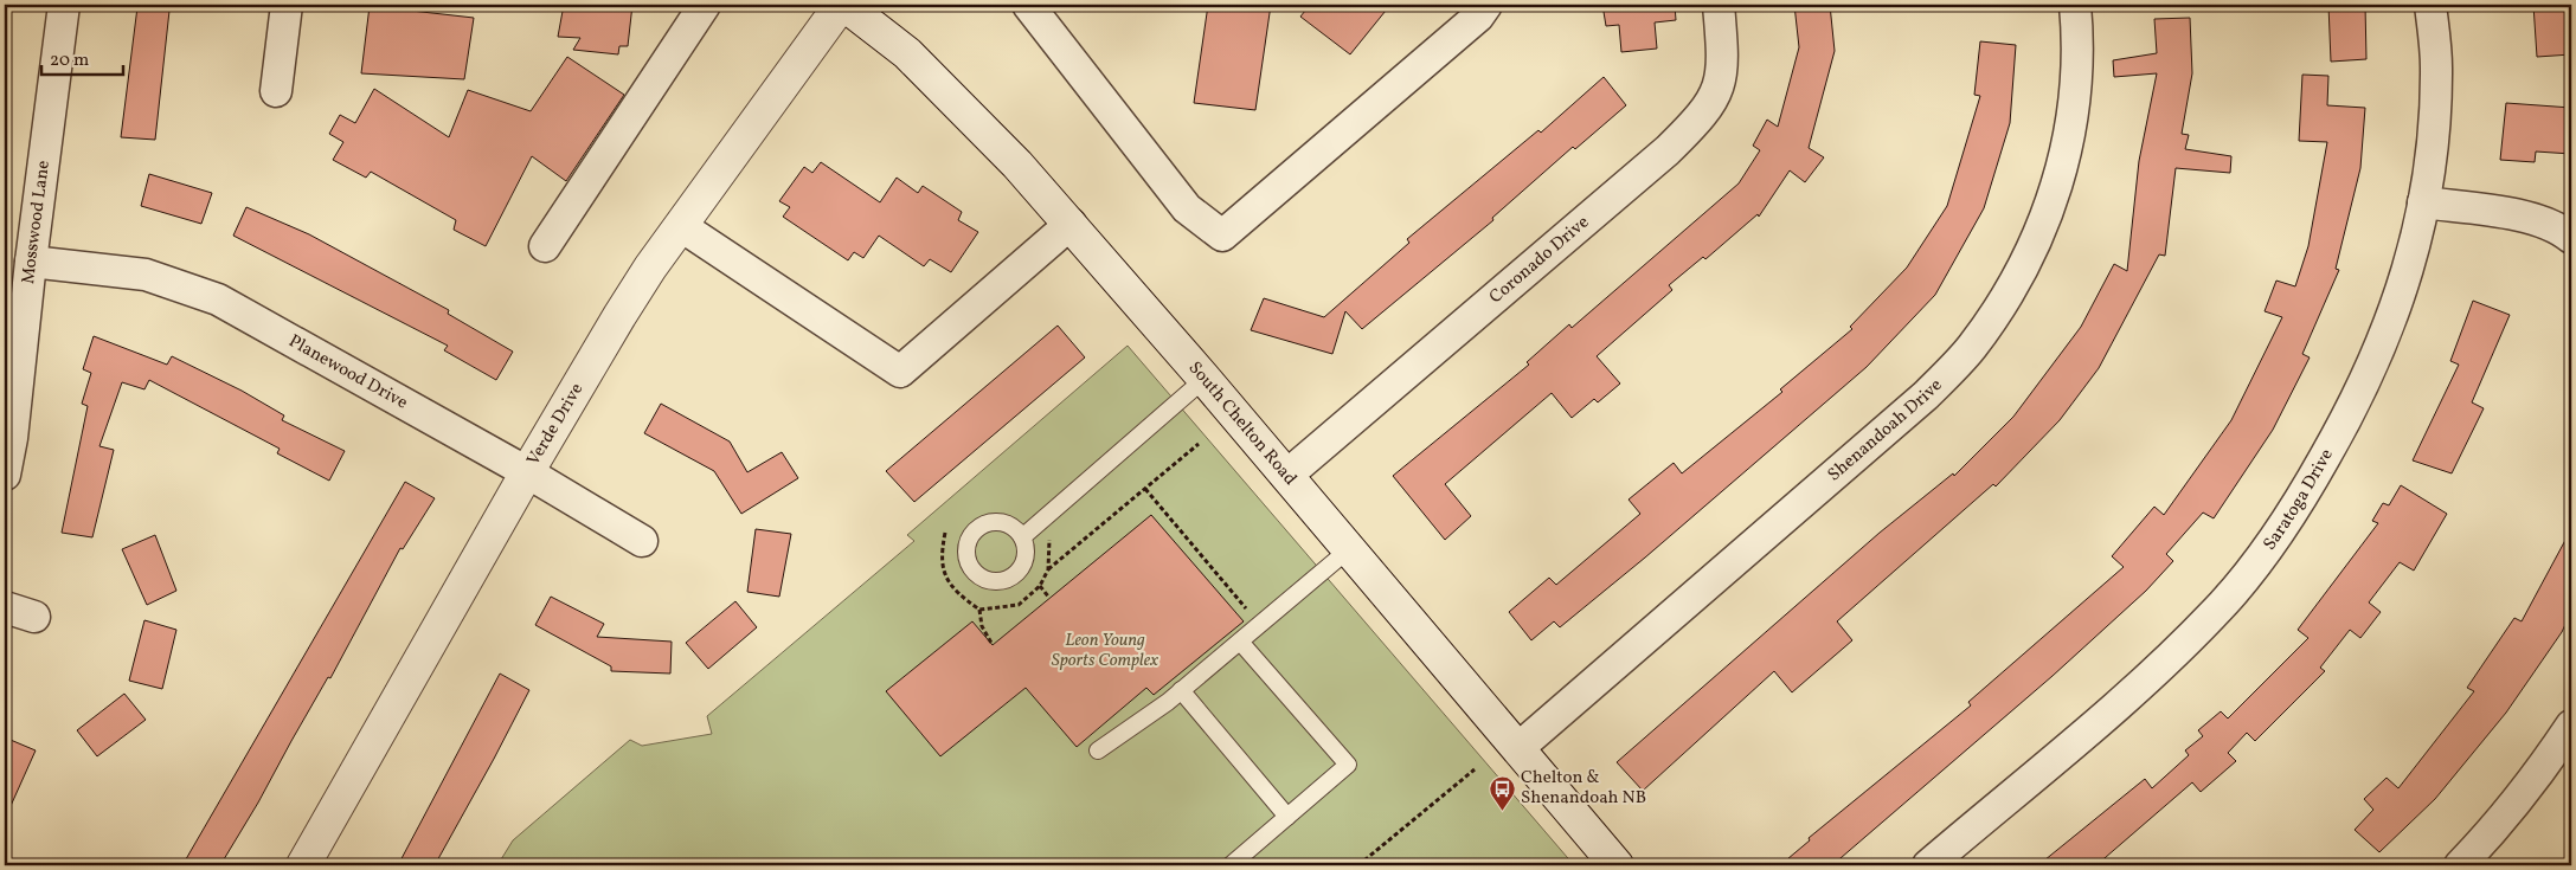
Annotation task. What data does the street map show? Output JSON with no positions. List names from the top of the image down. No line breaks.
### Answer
{"streets":{"main road":["Verde Drive","South Chelton Road"],"street":["Mosswood Lane","Coronado Drive","Planewood Drive","Shenandoah Drive","Saratoga Drive"]},"crossings":[["Mosswood Lane","Planewood Drive"],["Coronado Drive","South Chelton Road"],["Planewood Drive","Verde Drive"],["Verde Drive","South Chelton Road"],["South Chelton Road","Shenandoah Drive"]],"parks":["Leon Young Sports Complex"],"places":{"bus stop":["Chelton & Shenandoah NB"]},"scale_bar":"20 m"}
